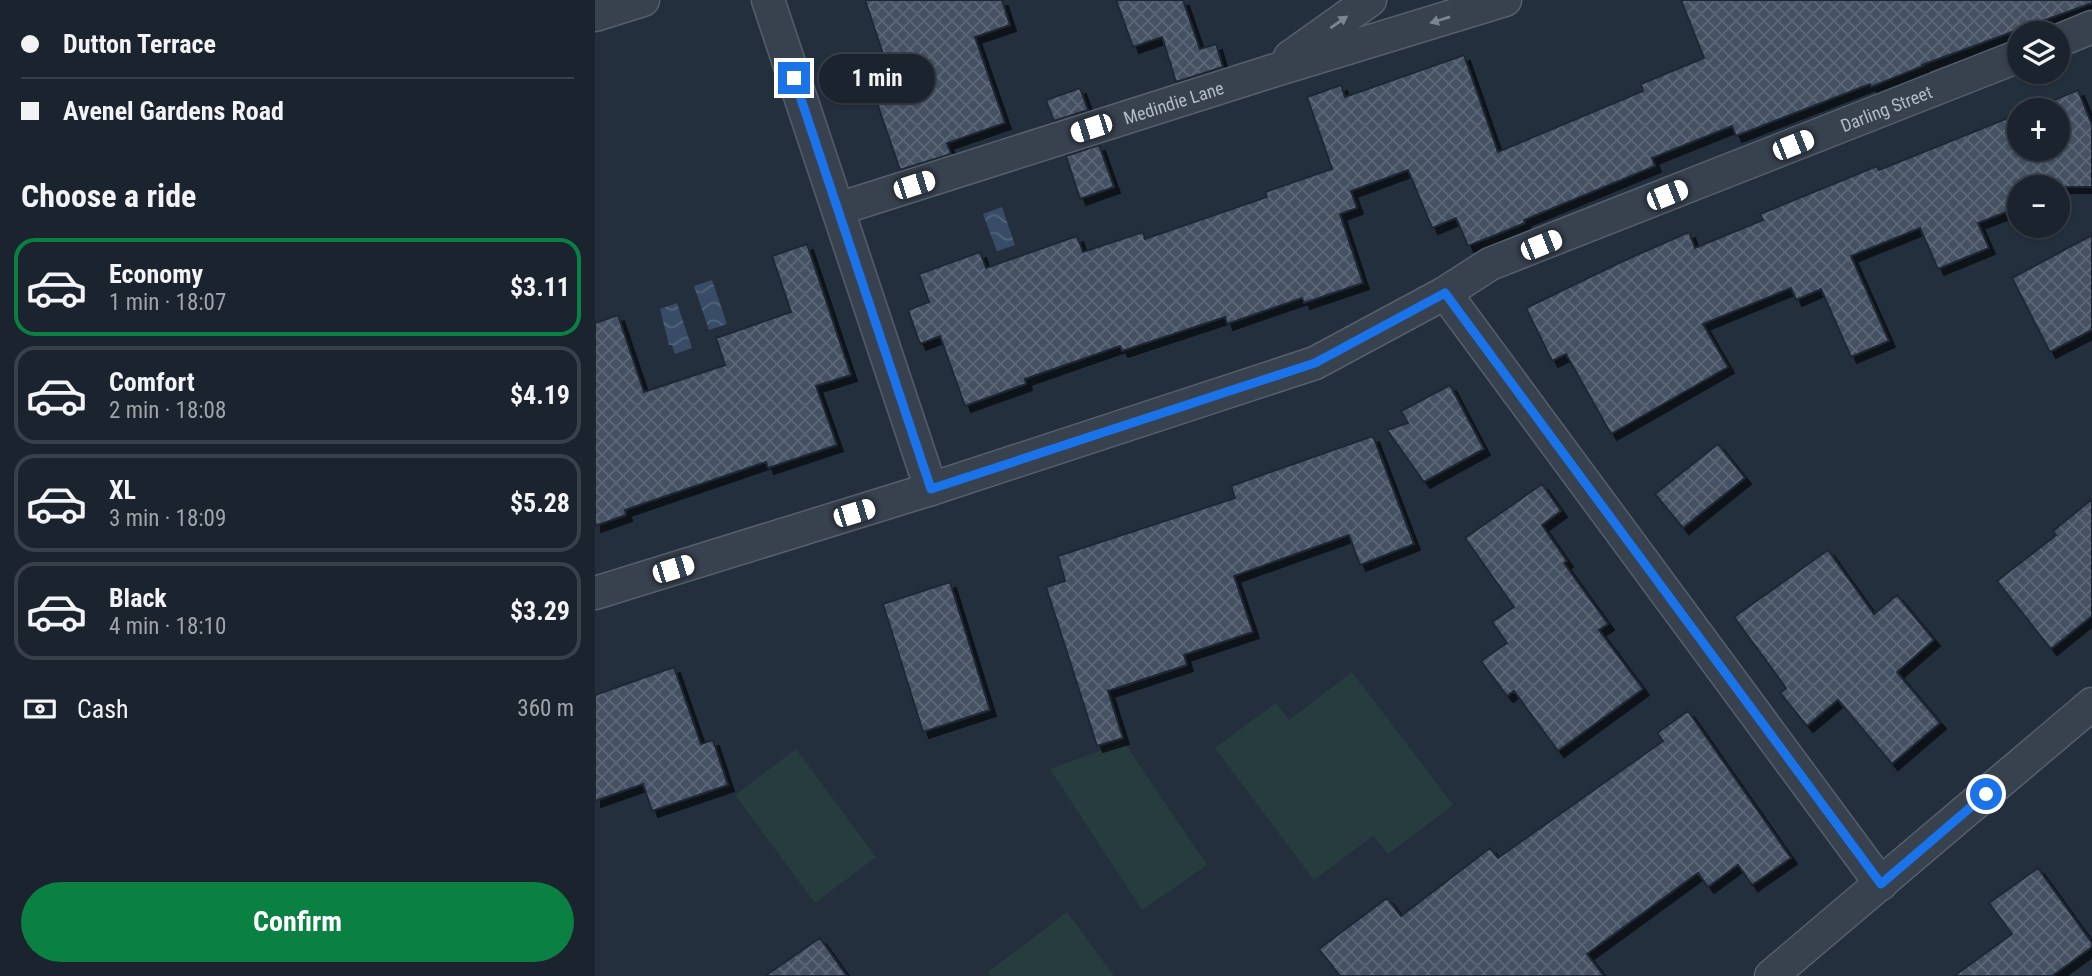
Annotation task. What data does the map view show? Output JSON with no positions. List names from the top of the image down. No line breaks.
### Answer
{"streets":{"street":["Medindie Lane","Darling Street"]},"page":{"banner":["Dutton Terrace","Avenel Gardens Road"],"map_buttons":["+","−"],"bubble":"1 min","heading":"Choose a ride","list":[{"name":"Economy","note":"1 min · 18:07","value":"$3.11"},{"name":"Comfort","note":"2 min · 18:08","value":"$4.19"},{"name":"XL","note":"3 min · 18:09","value":"$5.28"},{"name":"Black","note":"4 min · 18:10","value":"$3.29"}],"pay":["Cash","360 m"],"buttons":"Confirm"}}
